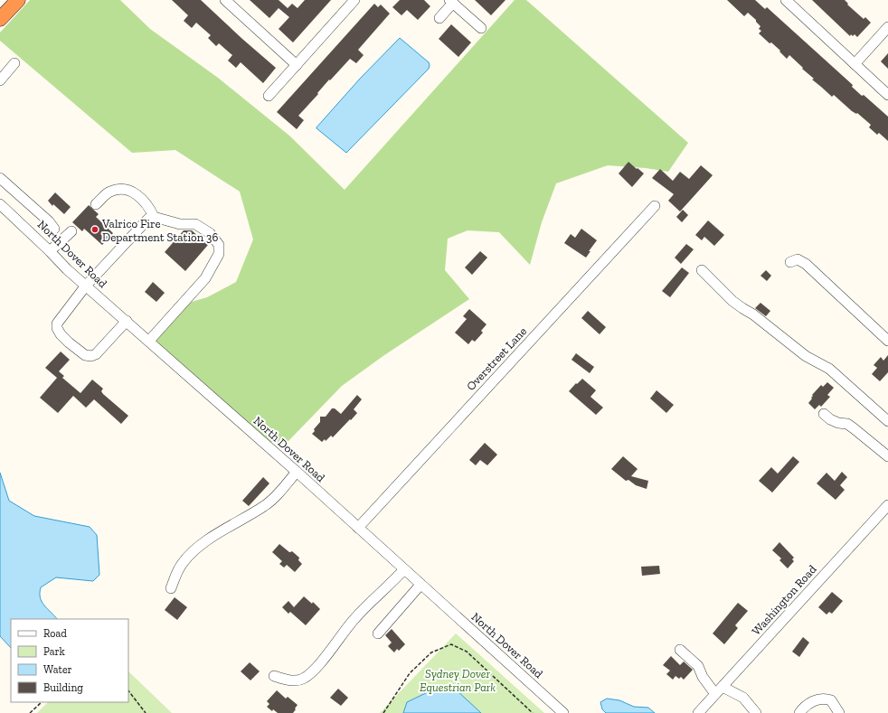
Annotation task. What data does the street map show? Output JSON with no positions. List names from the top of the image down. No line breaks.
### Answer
{"streets":{"street":["North Dover Road","Overstreet Lane","Washington Road"]},"crossings":[["North Dover Road","Overstreet Lane"]],"parks":["Sydney Dover Equestrian Park"],"places":["Valrico Fire Department Station 36"],"legend":["Road","Park","Water","Building"]}
